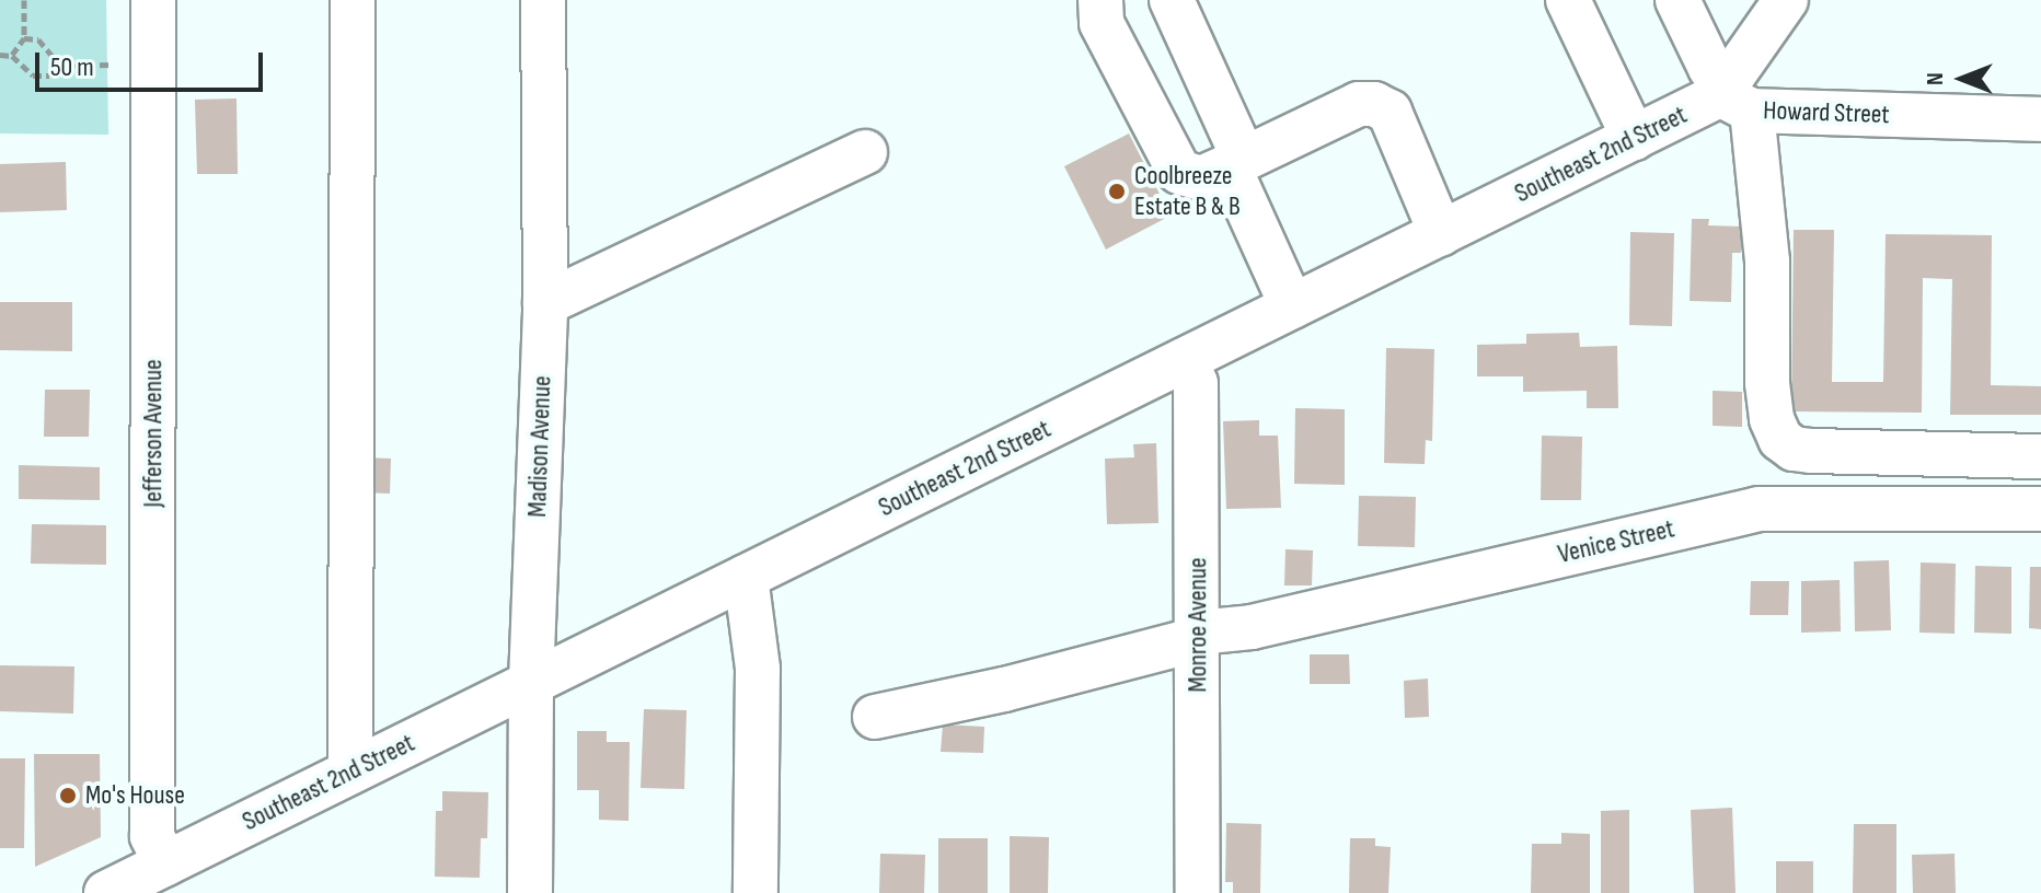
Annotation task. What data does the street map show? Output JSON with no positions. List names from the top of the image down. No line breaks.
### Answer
{"streets":{"street":["Howard Street","Southeast 2nd Street","Jefferson Avenue","Madison Avenue","Venice Street","Monroe Avenue"]},"crossings":[["Howard Street","Southeast 2nd Street"],["Southeast 2nd Street","Jefferson Avenue"],["Southeast 2nd Street","Madison Avenue"],["Southeast 2nd Street","Monroe Avenue"],["Venice Street","Monroe Avenue"]],"places":["Coolbreeze Estate B & B","Mo's House"],"scale_bar":"50 m","north":"left"}
